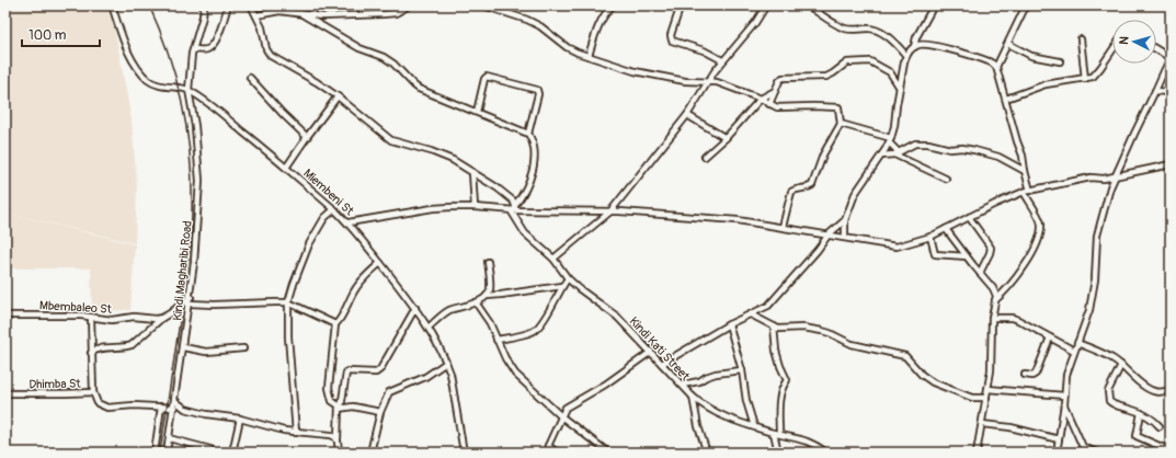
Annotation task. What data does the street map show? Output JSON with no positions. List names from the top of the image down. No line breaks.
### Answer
{"streets":{"street":["Miembeni St","Kindi Magharibi Road","Mbembaleo St","Kindi Kati Street","Dhimba St"]},"crossings":[["Miembeni St","Kindi Magharibi Road"],["Kindi Magharibi Road","Dhimba St"]],"scale_bar":"100 m","north":"left"}
